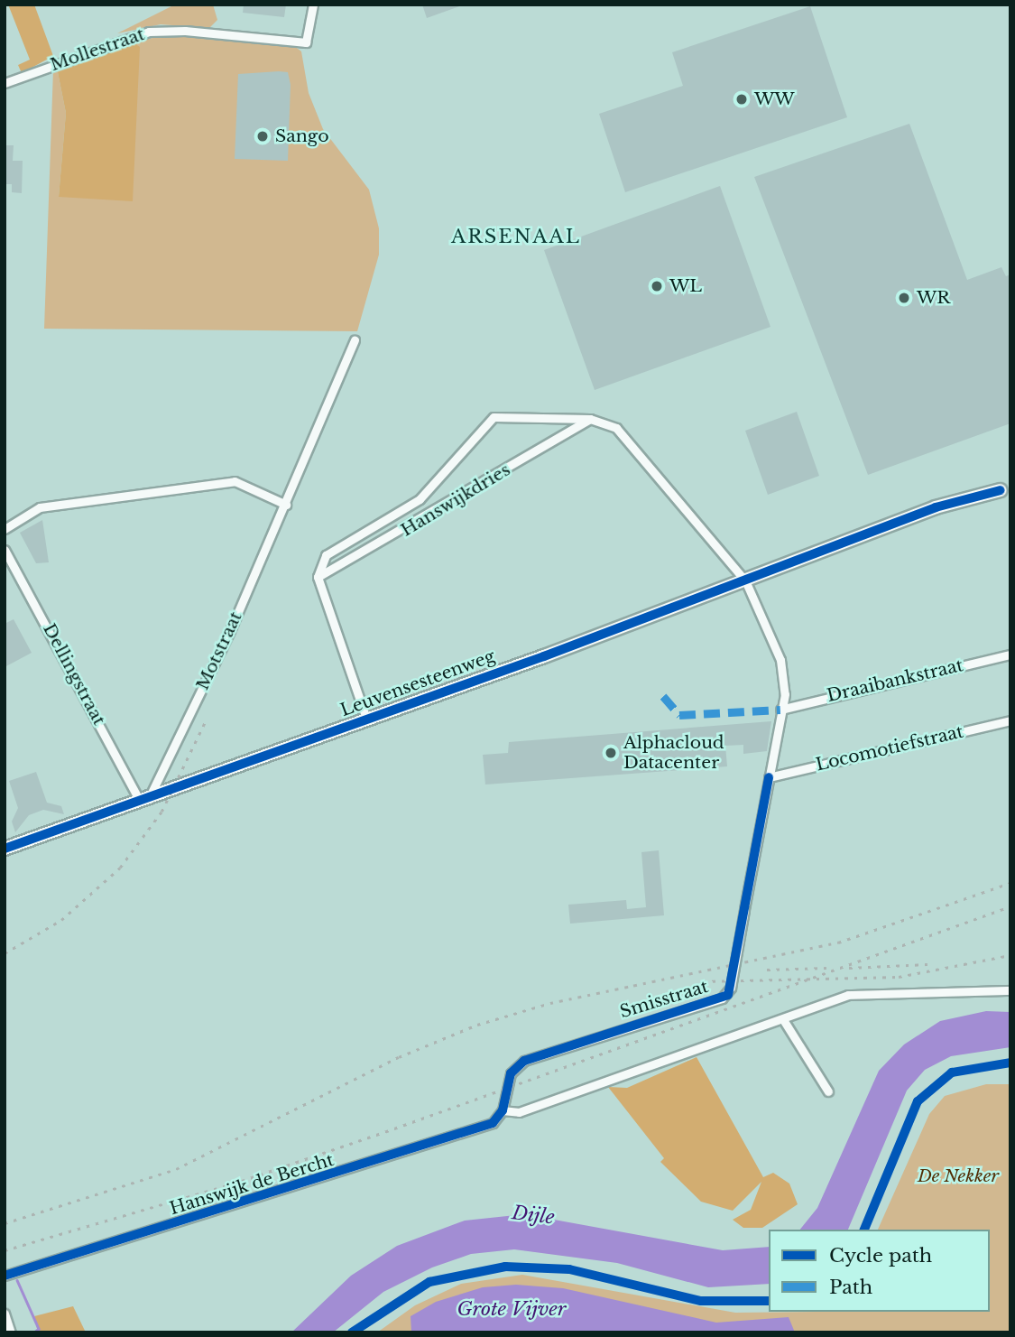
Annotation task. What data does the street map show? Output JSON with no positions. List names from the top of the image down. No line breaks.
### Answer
{"streets":{"main road":["Leuvensesteenweg"],"street":["Mollestraat","Hanswijkdries","Motstraat","Dellingstraat","Draaibankstraat","Locomotiefstraat","Smisstraat","Hanswijk de Bercht"]},"crossings":[["Hanswijkdries","Leuvensesteenweg"],["Hanswijkdries","Smisstraat"],["Motstraat","Dellingstraat"],["Motstraat","Leuvensesteenweg"],["Dellingstraat","Leuvensesteenweg"],["Draaibankstraat","Smisstraat"],["Leuvensesteenweg","Smisstraat"],["Locomotiefstraat","Smisstraat"],["Smisstraat","Hanswijk de Bercht"]],"districts":["ARSENAAL"],"water":["Dijle","Grote Vijver"],"parks":["De Nekker"],"places":["WW","Sango","WL","WR","Alphacloud Datacenter"],"legend":["Cycle path","Path"]}
